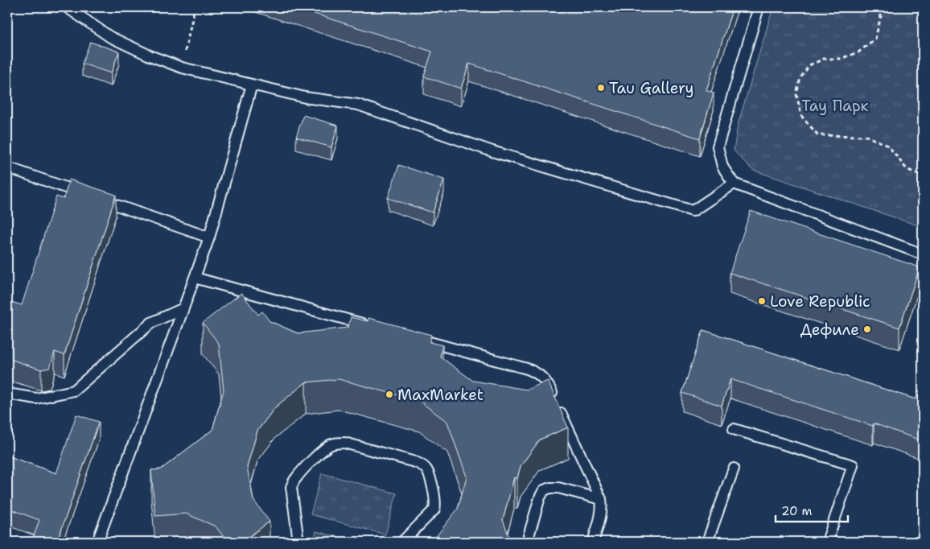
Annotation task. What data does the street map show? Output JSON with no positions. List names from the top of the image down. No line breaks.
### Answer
{"parks":["Тау Парк"],"places":["Tau Gallery","Love Republic","Дефиле","MaxMarket"],"scale_bar":"20 m"}
